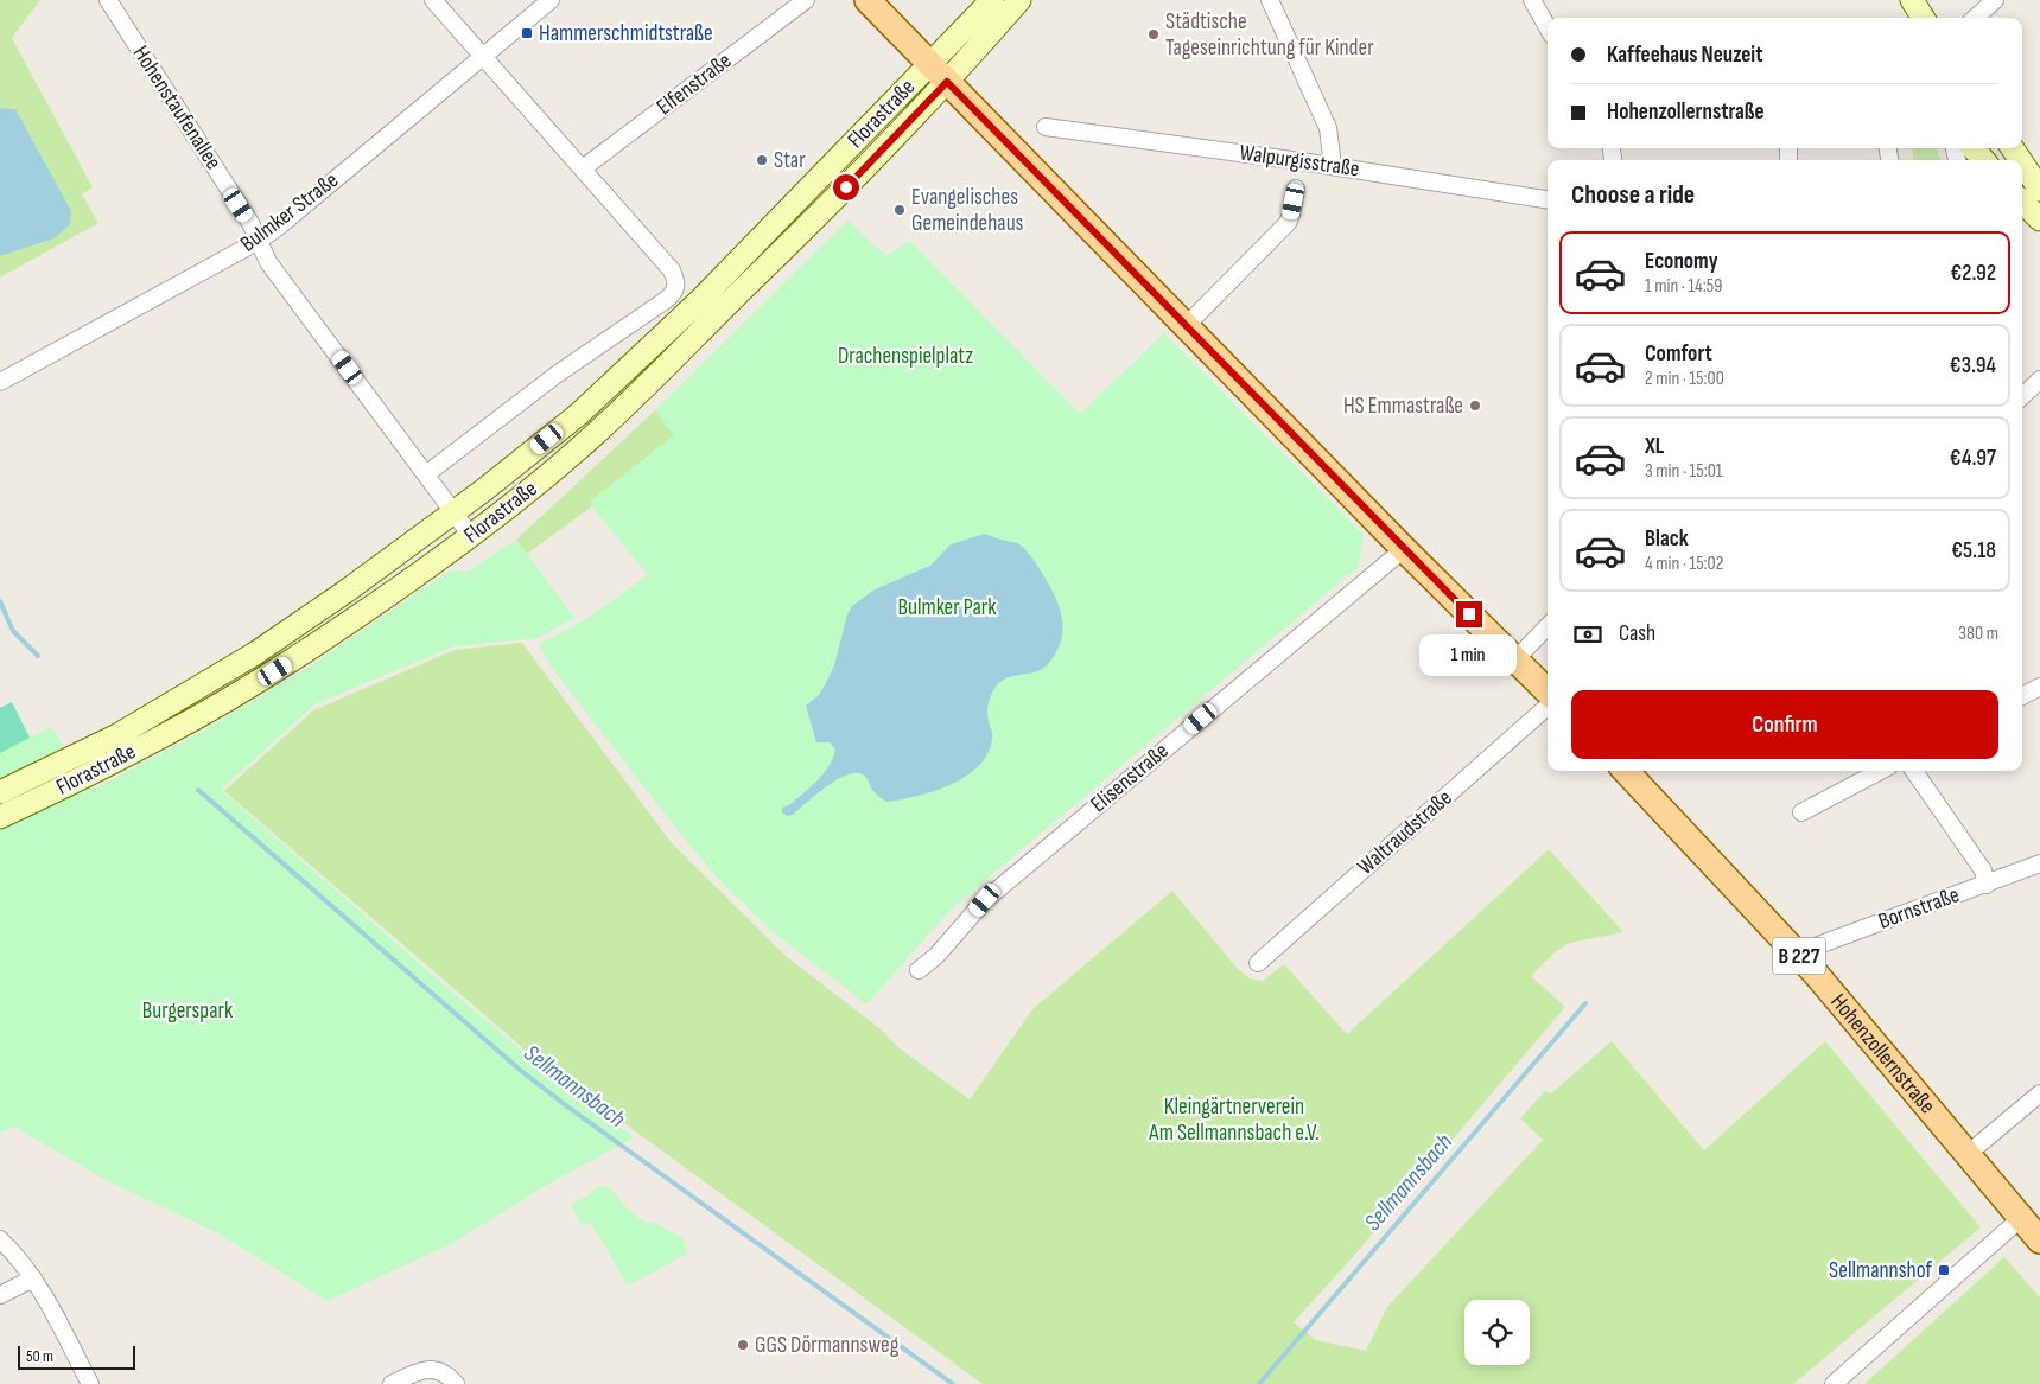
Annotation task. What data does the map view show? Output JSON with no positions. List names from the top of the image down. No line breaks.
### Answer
{"streets":{"main road":["Florastraße","B 227","Hohenzollernstraße"],"street":["Elfenstraße","Hohenstaufenallee","Walpurgisstraße","Bulmker Straße","Elisenstraße","Waltraudstraße","Bornstraße"]},"crossings":[["Hohenstaufenallee","Florastraße"],["Hohenstaufenallee","Bulmker Straße"],["Bornstraße","Hohenzollernstraße"]],"water":["Sellmannsbach"],"parks":["Drachenspielplatz","Bulmker Park","Burgerspark","Kleingärtnerverein Am Sellmannsbach e.V."],"places":{"transit":["Hammerschmidtstraße","Sellmannshof"],"other":["Städtische Tageseinrichtung für Kinder","Star","Evangelisches Gemeindehaus","HS Emmastraße","GGS Dörmannsweg"]},"scale_bar":"50 m","page":{"banner":["Kaffeehaus Neuzeit","Hohenzollernstraße"],"heading":"Choose a ride","list":[{"name":"Economy","note":"1 min · 14:59","value":"€2.92"},{"name":"Comfort","note":"2 min · 15:00","value":"€3.94"},{"name":"XL","note":"3 min · 15:01","value":"€4.97"},{"name":"Black","note":"4 min · 15:02","value":"€5.18"}],"pay":["Cash","380 m"],"bubble":"1 min","buttons":"Confirm","scale":"50 m"}}
